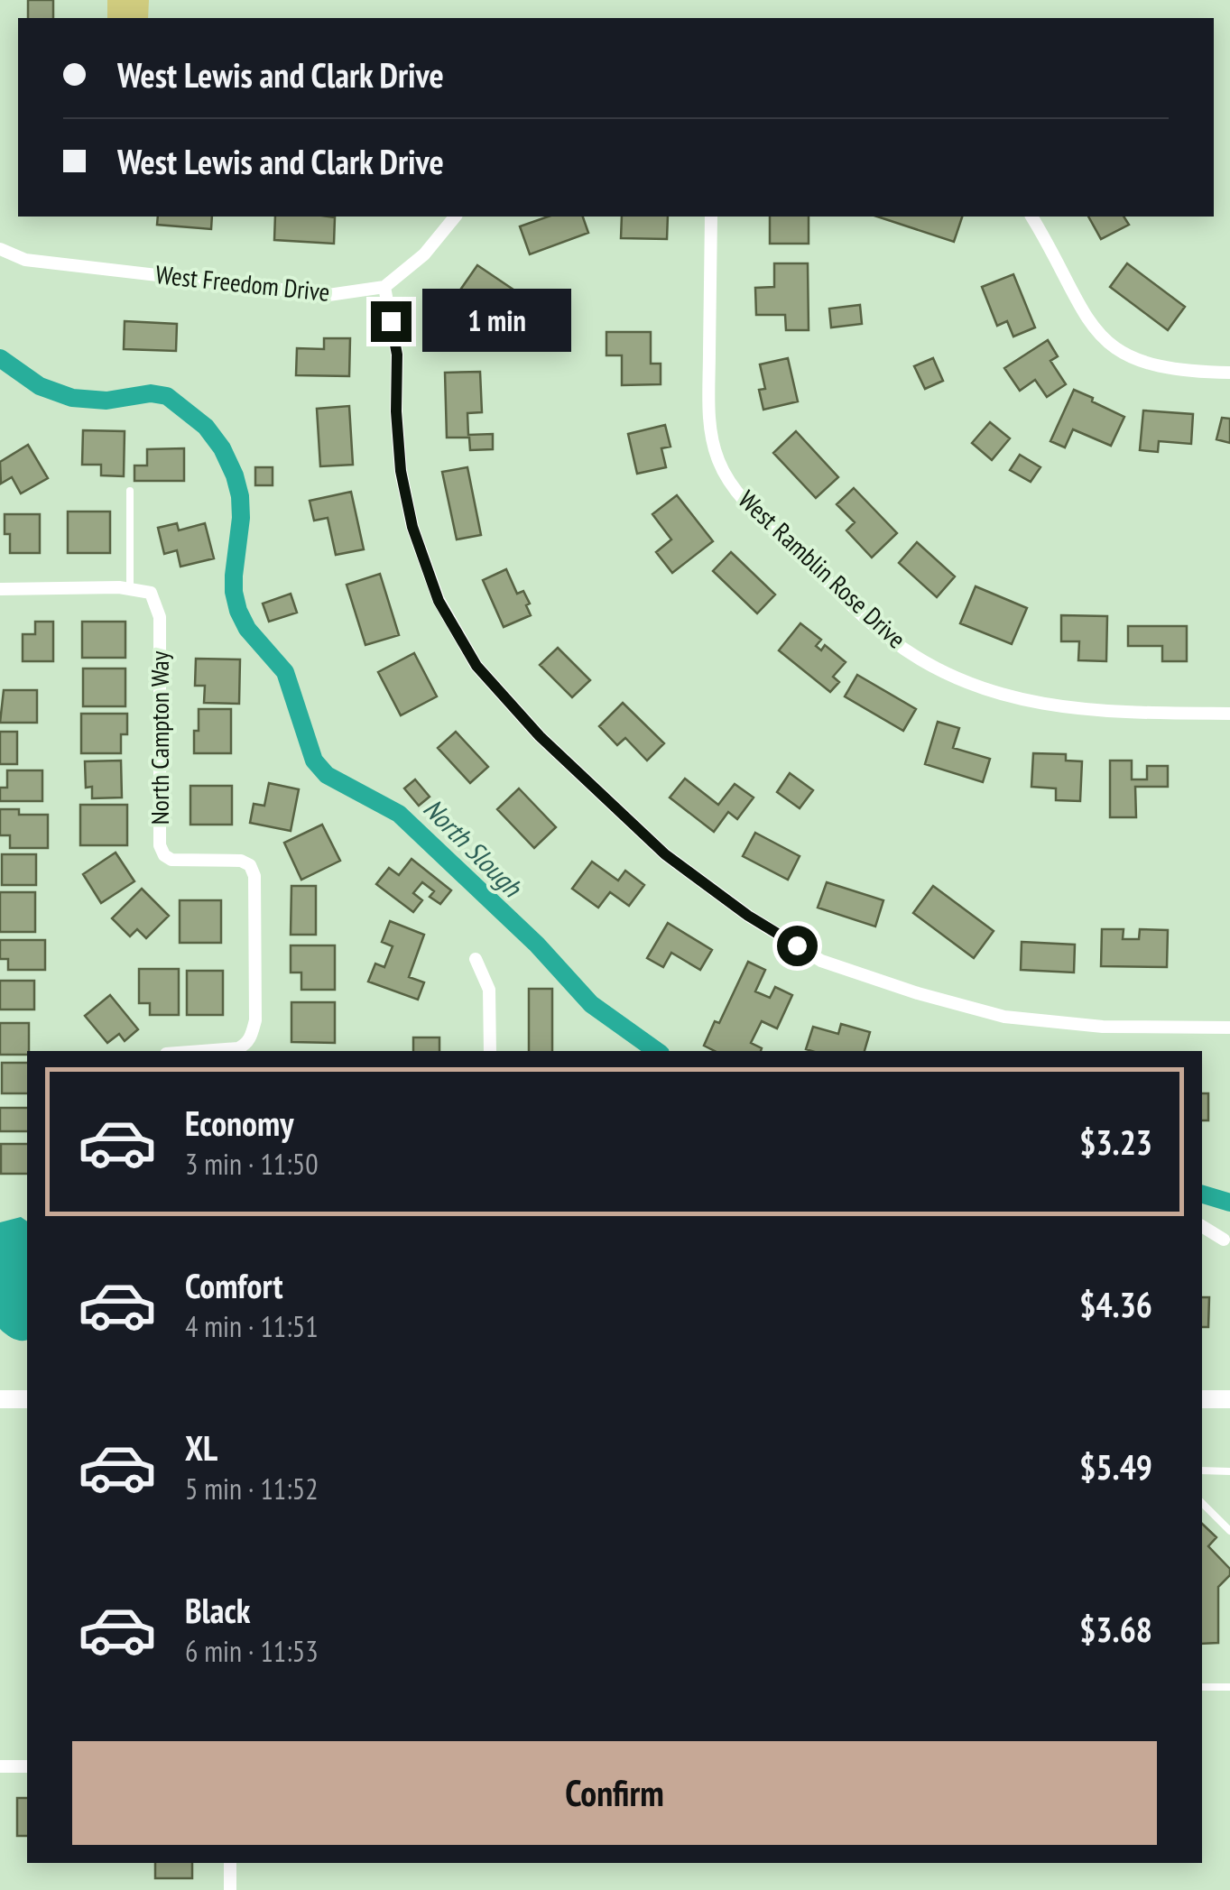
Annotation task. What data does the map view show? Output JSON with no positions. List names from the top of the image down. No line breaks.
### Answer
{"streets":{"street":["West Freedom Drive","West Ramblin Rose Drive","North Campton Way"]},"water":["North Slough"],"page":{"banner":["West Lewis and Clark Drive","West Lewis and Clark Drive"],"bubble":"1 min","list":[{"name":"Economy","note":"3 min · 11:50","value":"$3.23"},{"name":"Comfort","note":"4 min · 11:51","value":"$4.36"},{"name":"XL","note":"5 min · 11:52","value":"$5.49"},{"name":"Black","note":"6 min · 11:53","value":"$3.68"}],"buttons":"Confirm"}}
